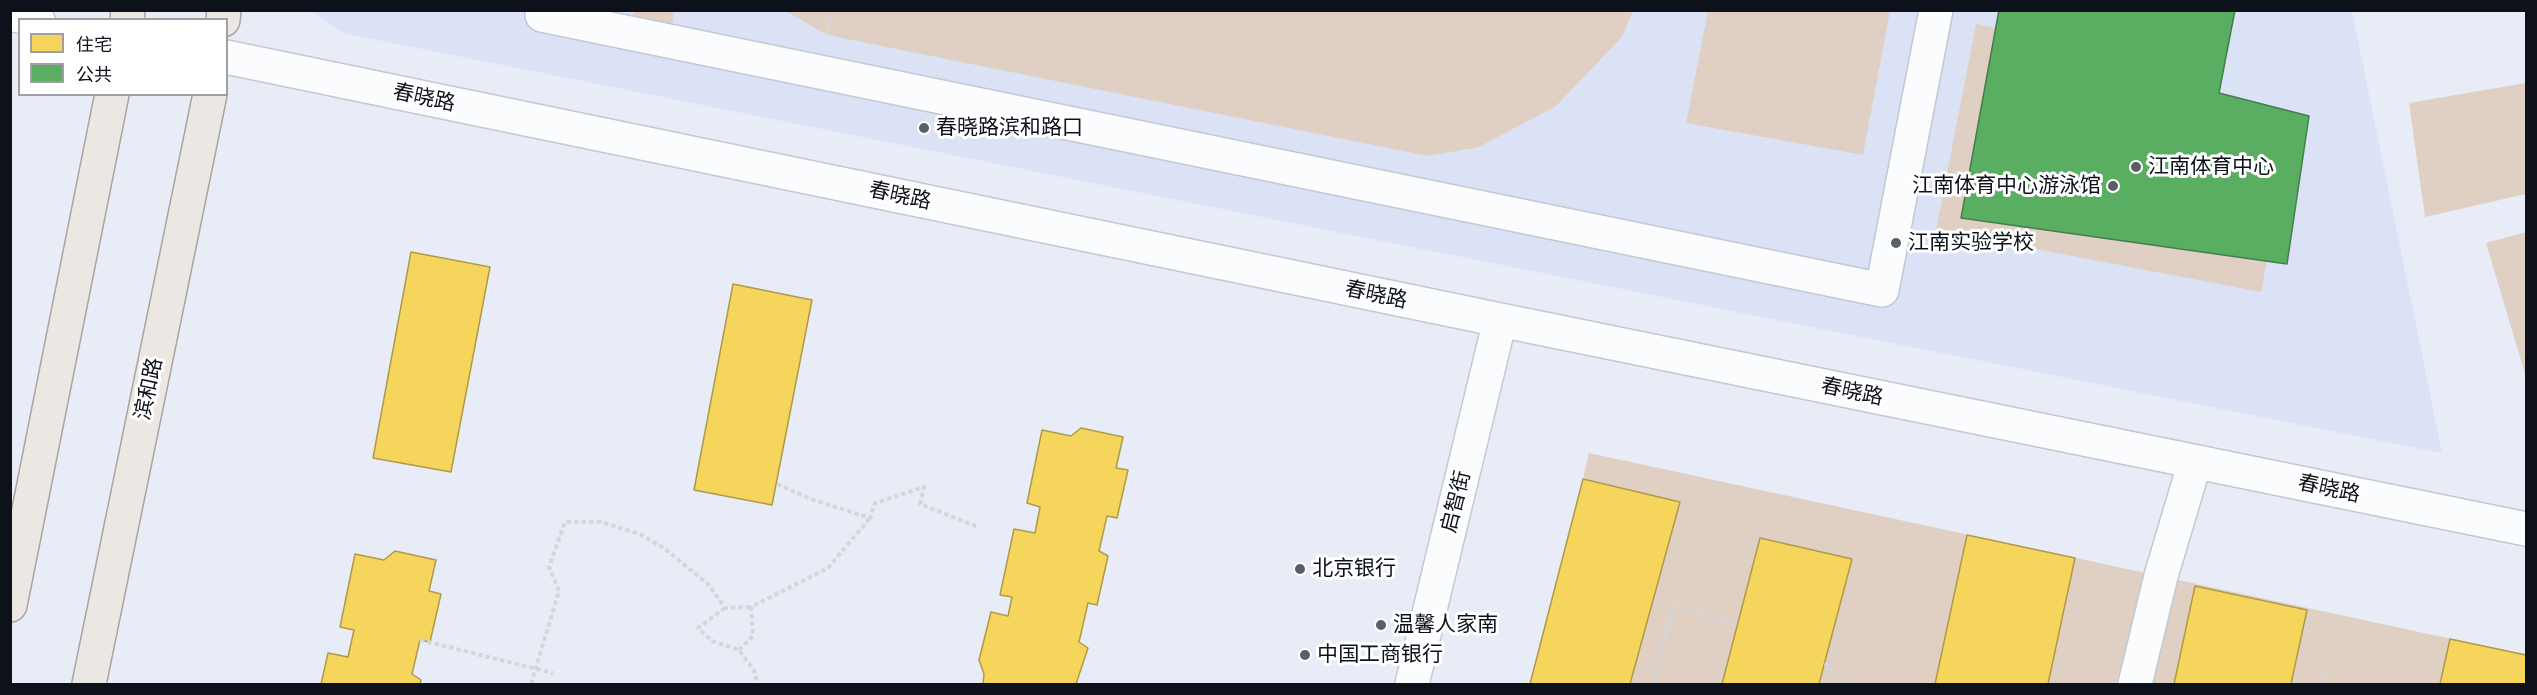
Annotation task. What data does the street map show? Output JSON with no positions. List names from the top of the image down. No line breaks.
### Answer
{"streets":{"main road":["滨和路"],"street":["春晓路","启智街"]},"crossings":[["春晓路","启智街"]],"places":["春晓路滨和路口","江南体育中心","江南体育中心游泳馆","江南实验学校","北京银行","温馨人家南","中国工商银行"],"legend":["住宅","公共"]}
